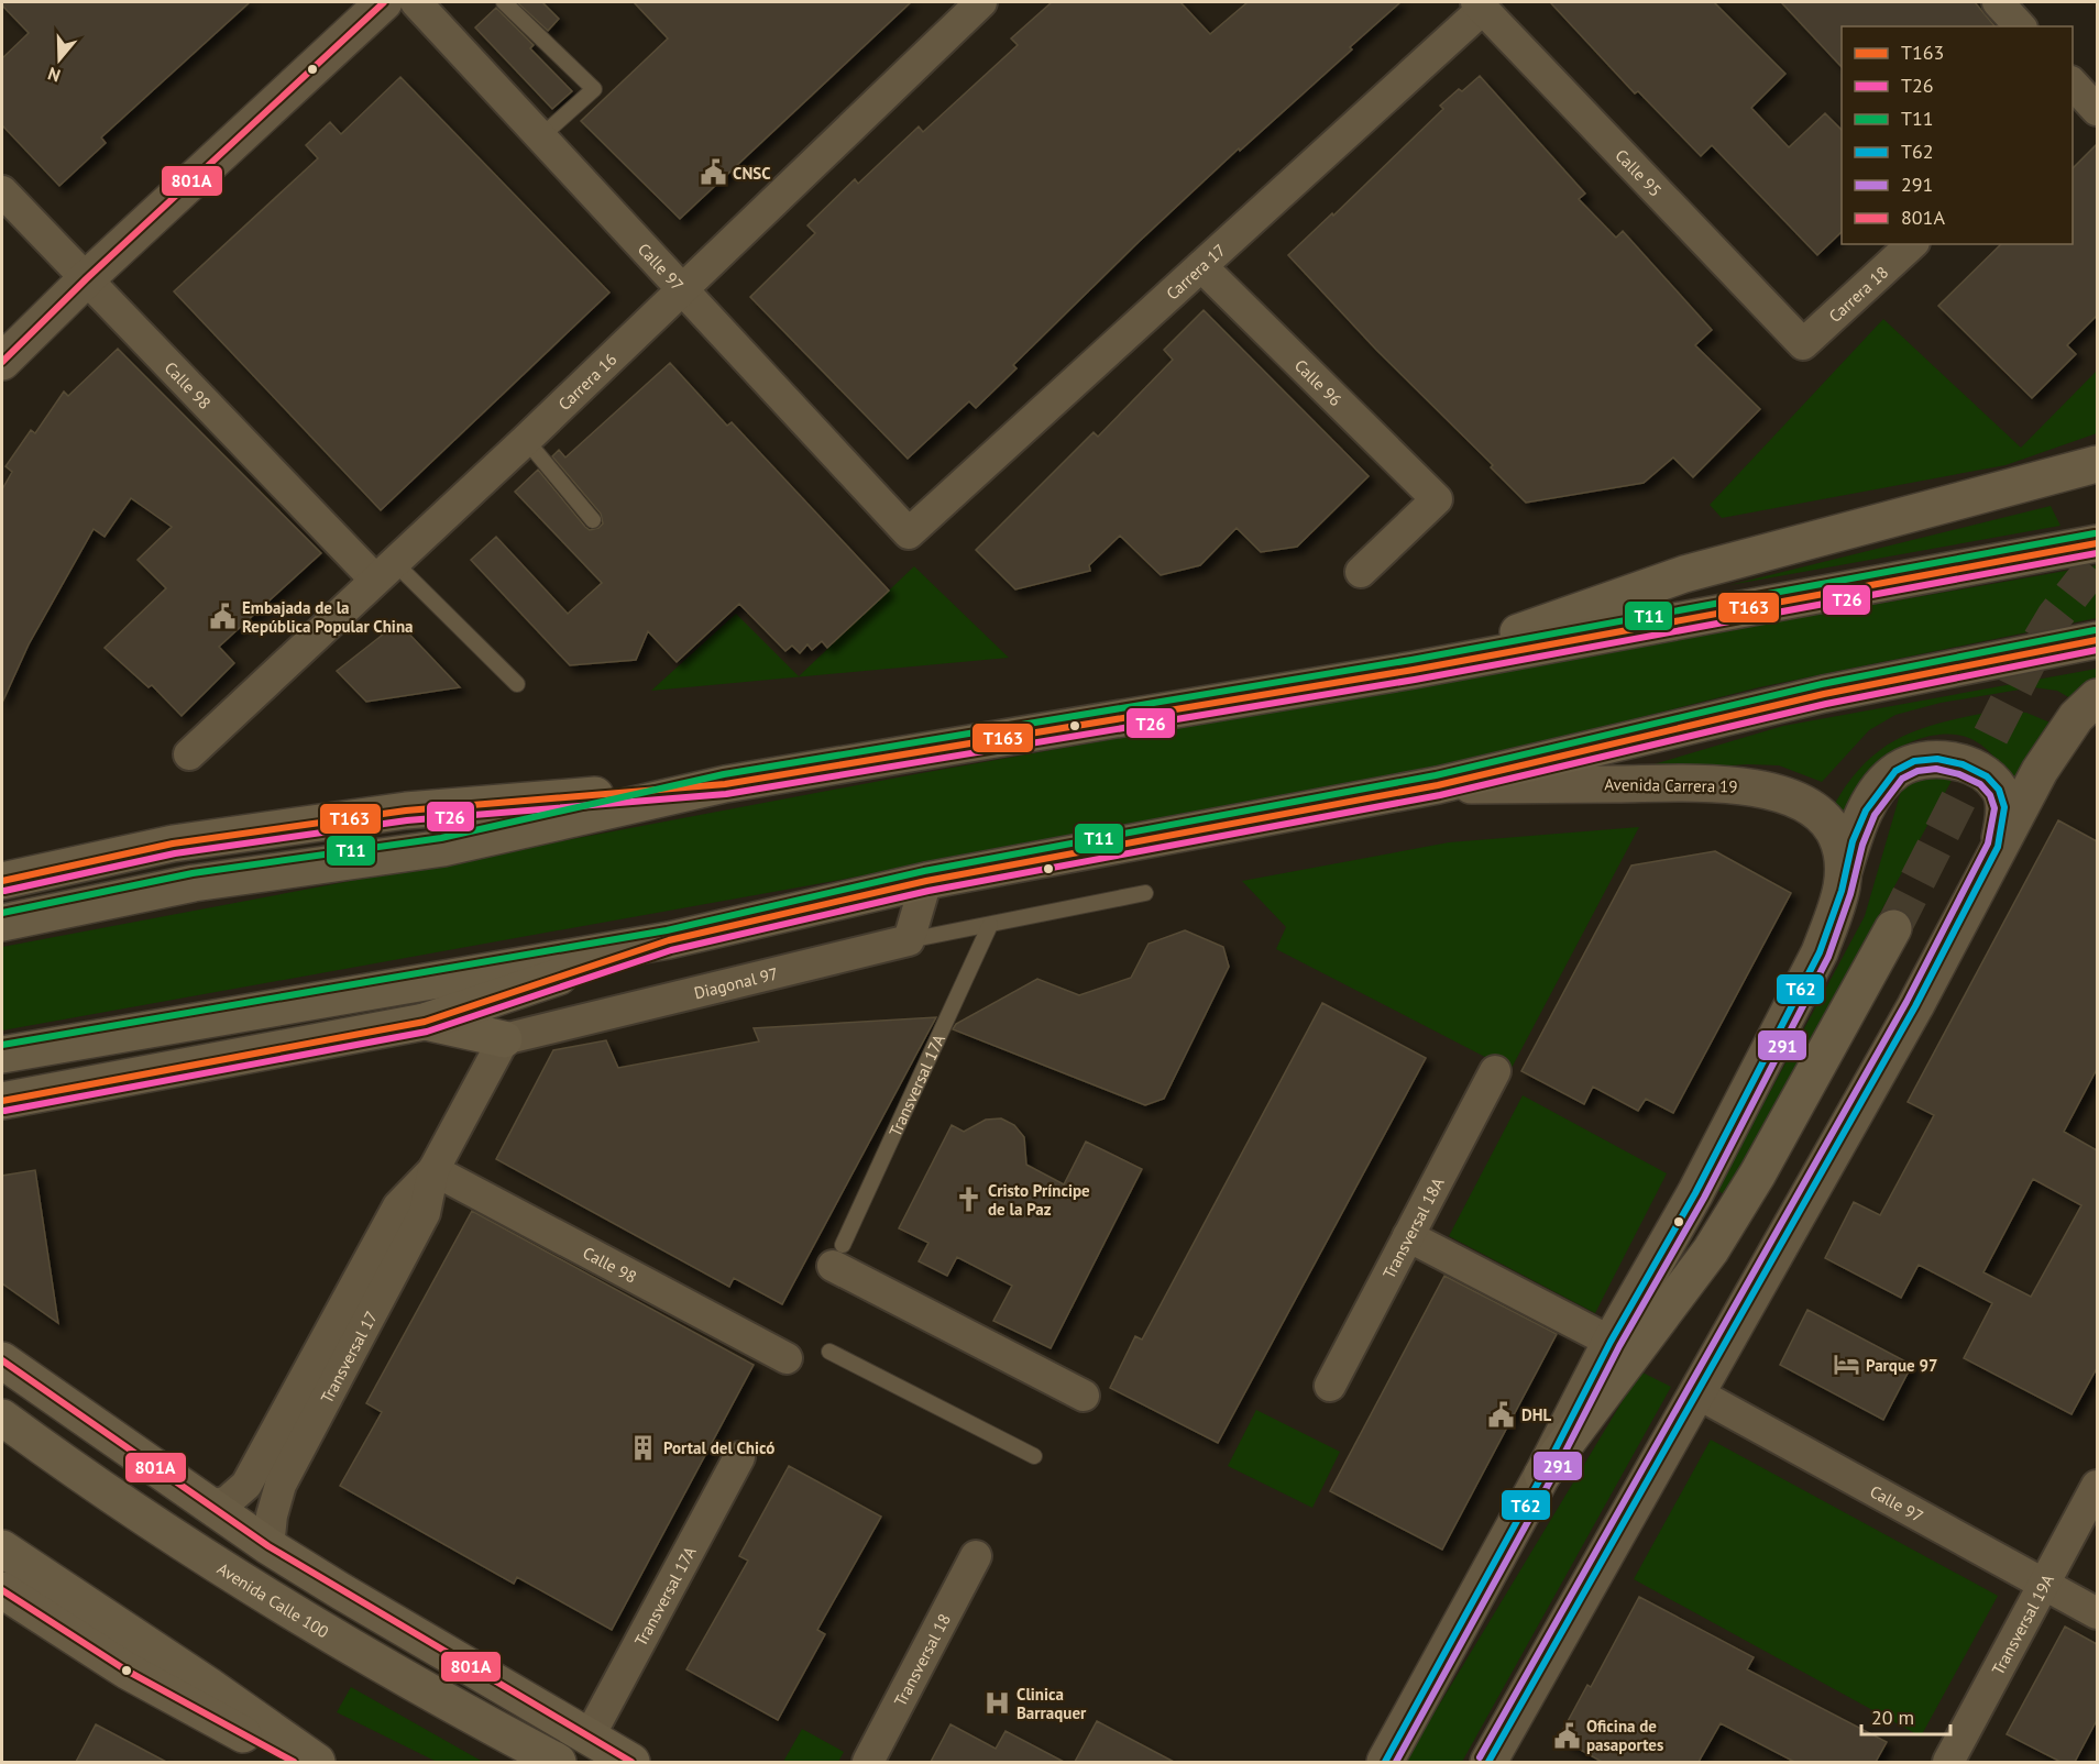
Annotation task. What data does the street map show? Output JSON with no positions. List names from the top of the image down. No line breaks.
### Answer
{"streets":{"main road":["Avenida Carrera 19","Avenida Calle 100"],"street":["Calle 95","Calle 97","Carrera 17","Carrera 18","Carrera 16","Calle 96","Calle 98","Diagonal 97","Transversal 17A","Transversal 18A","Transversal 17","Transversal 19A","Transversal 18"]},"crossings":[["Calle 95","Carrera 17"],["Calle 95","Carrera 18"],["Calle 97","Carrera 17"],["Calle 97","Carrera 16"],["Calle 97","Transversal 19A"],["Carrera 17","Calle 96"],["Carrera 16","Calle 98"],["Calle 98","Transversal 17"],["Diagonal 97","Transversal 17"]],"places":{"public building":["CNSC","Embajada de la República Popular China","DHL","Oficina de pasaportes"],"church":["Cristo Príncipe de la Paz"],"hotel":["Parque 97"],"building":["Portal del Chicó"],"hospital":["Clinica Barraquer"]},"lines":["transit line 801A","transit line T11","transit line T163","transit line T26","transit line T62","transit line 291"],"legend":["T163","T26","T11","T62","291","801A"],"scale_bar":"20 m","north":"bottom"}
